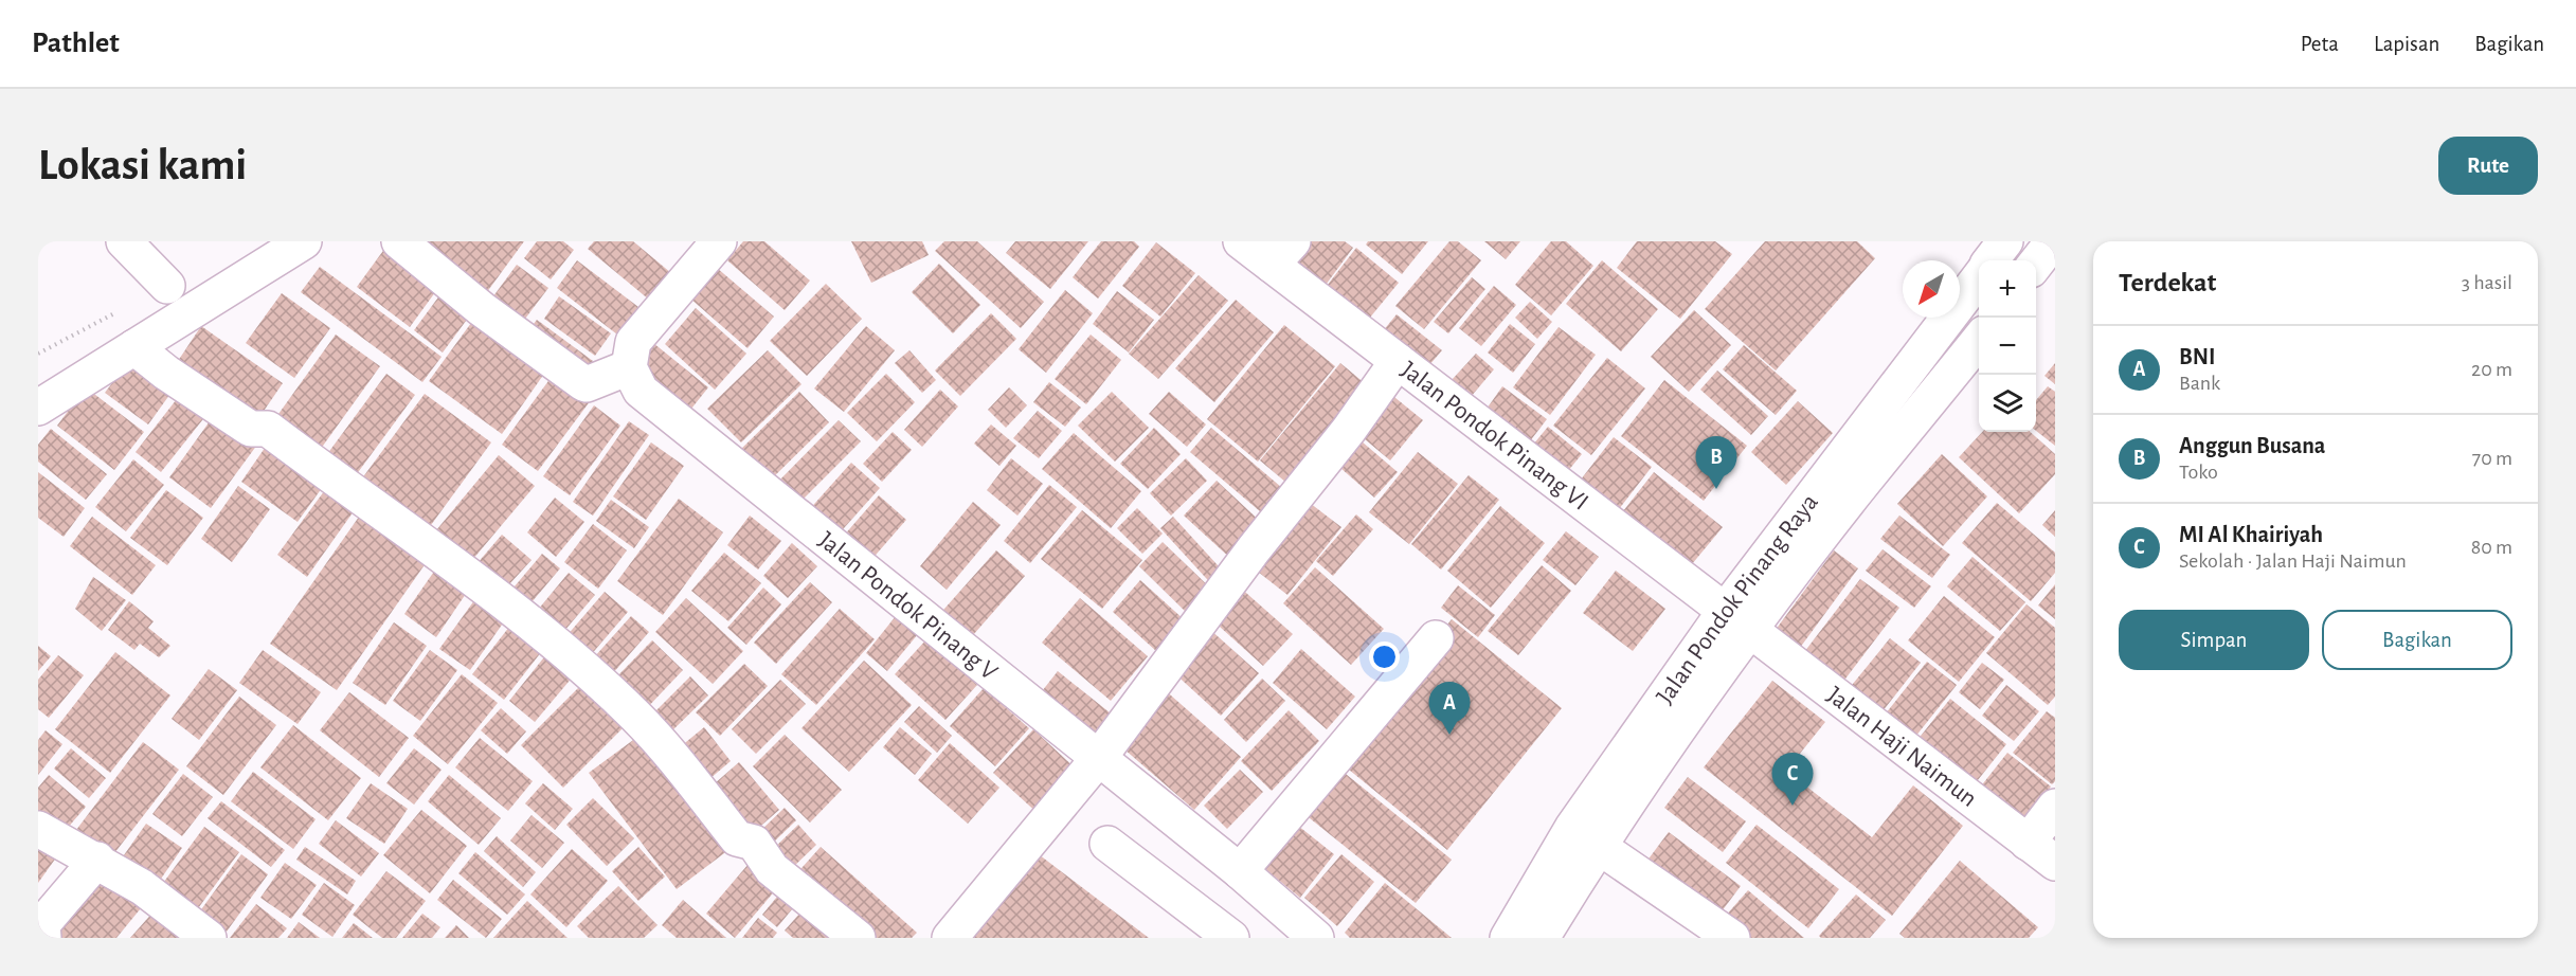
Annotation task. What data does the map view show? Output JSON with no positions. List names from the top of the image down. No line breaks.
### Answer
{"streets":{"street":["Jalan Pondok Pinang VI","Jalan Pondok Pinang Raya","Jalan Pondok Pinang V","Jalan Haji Naimun"]},"crossings":[["Jalan Pondok Pinang VI","Jalan Pondok Pinang Raya"],["Jalan Pondok Pinang VI","Jalan Haji Naimun"],["Jalan Pondok Pinang Raya","Jalan Haji Naimun"]],"north":"bottom left","page":{"header":"Pathlet","nav":["Peta","Lapisan","Bagikan"],"buttons":["Rute",["Simpan","Bagikan"]],"title":"Lokasi kami","heading":["Terdekat","3 hasil"],"map_buttons":["+","−"],"list":[{"mark":"A","name":"BNI","note":"Bank","value":"20 m"},{"mark":"B","name":"Anggun Busana","note":"Toko","value":"70 m"},{"mark":"C","name":"MI Al Khairiyah","note":"Sekolah · Jalan Haji Naimun","value":"80 m"}],"pins":["B","A","C"]}}
